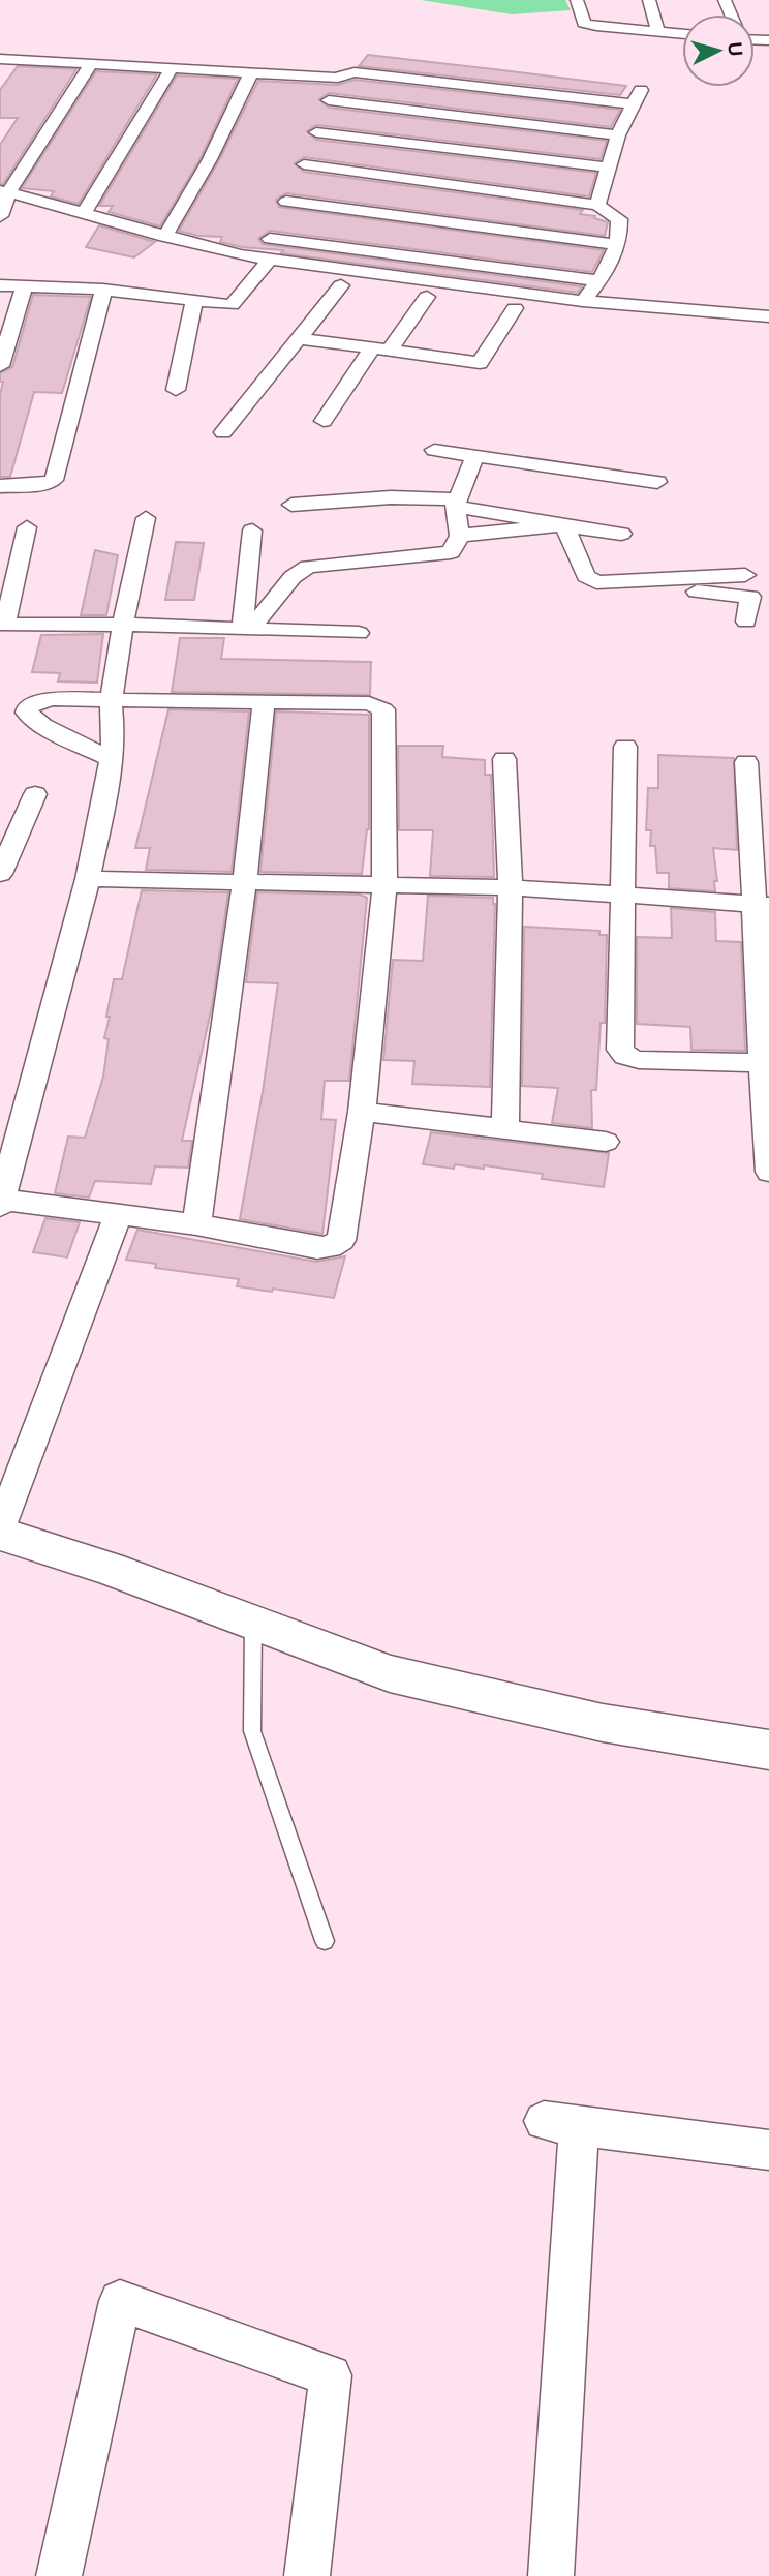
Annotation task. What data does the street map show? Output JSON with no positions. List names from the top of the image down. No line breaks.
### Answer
{"north":"right"}
